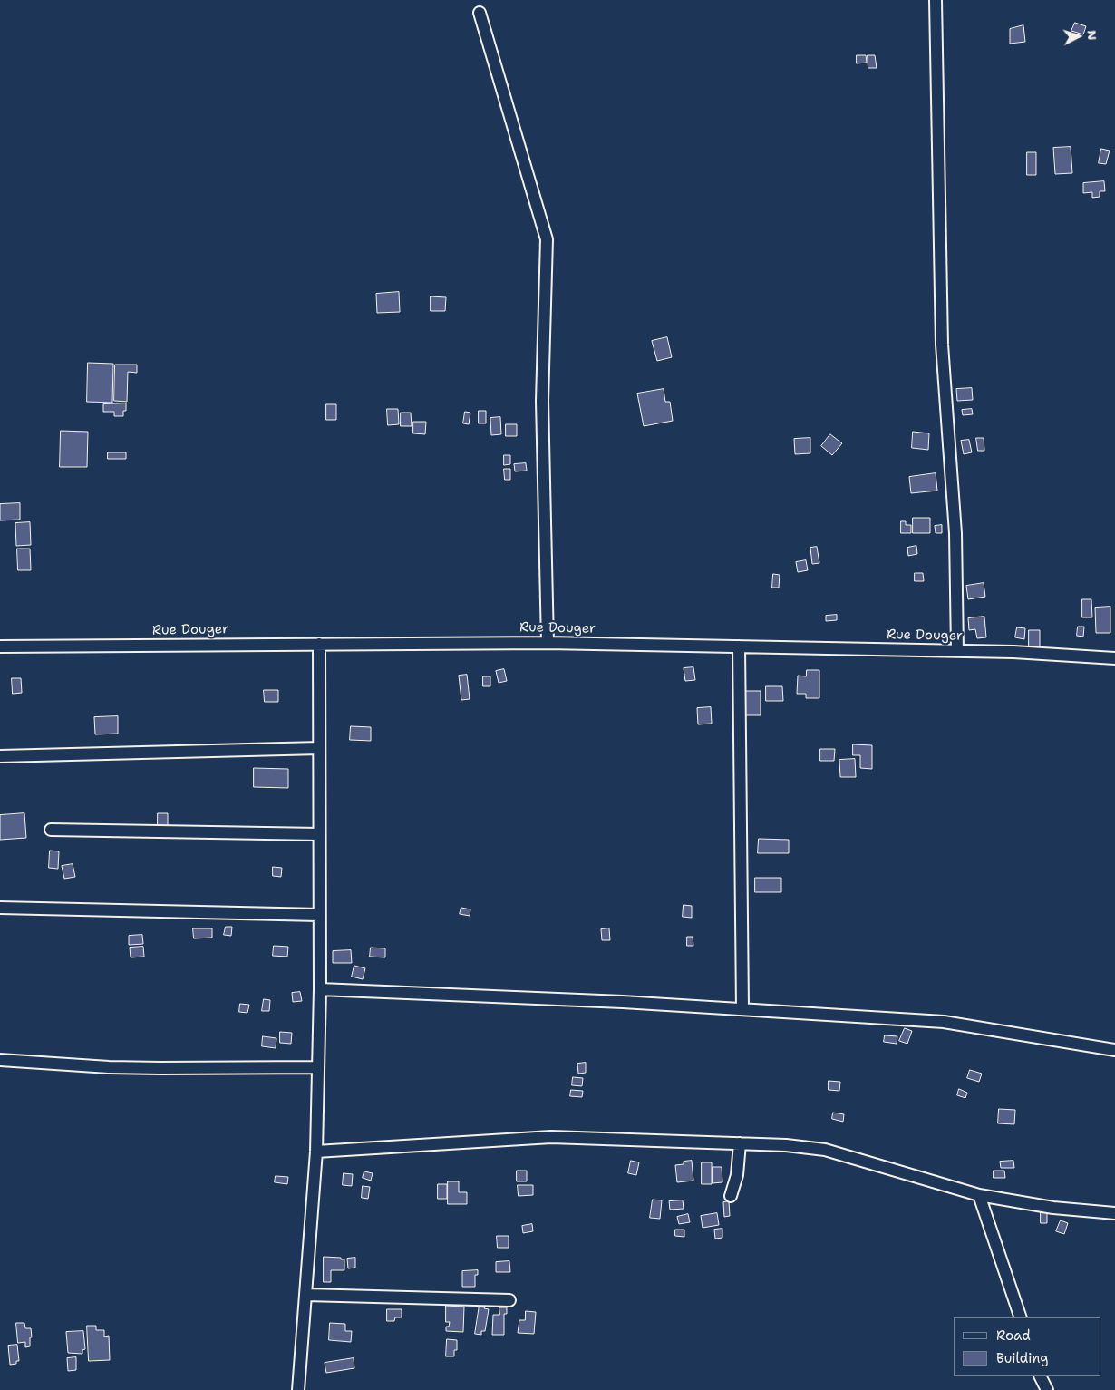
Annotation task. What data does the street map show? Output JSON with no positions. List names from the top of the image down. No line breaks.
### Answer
{"streets":{"street":["Rue Douger"]},"legend":["Road","Building"],"north":"right"}
